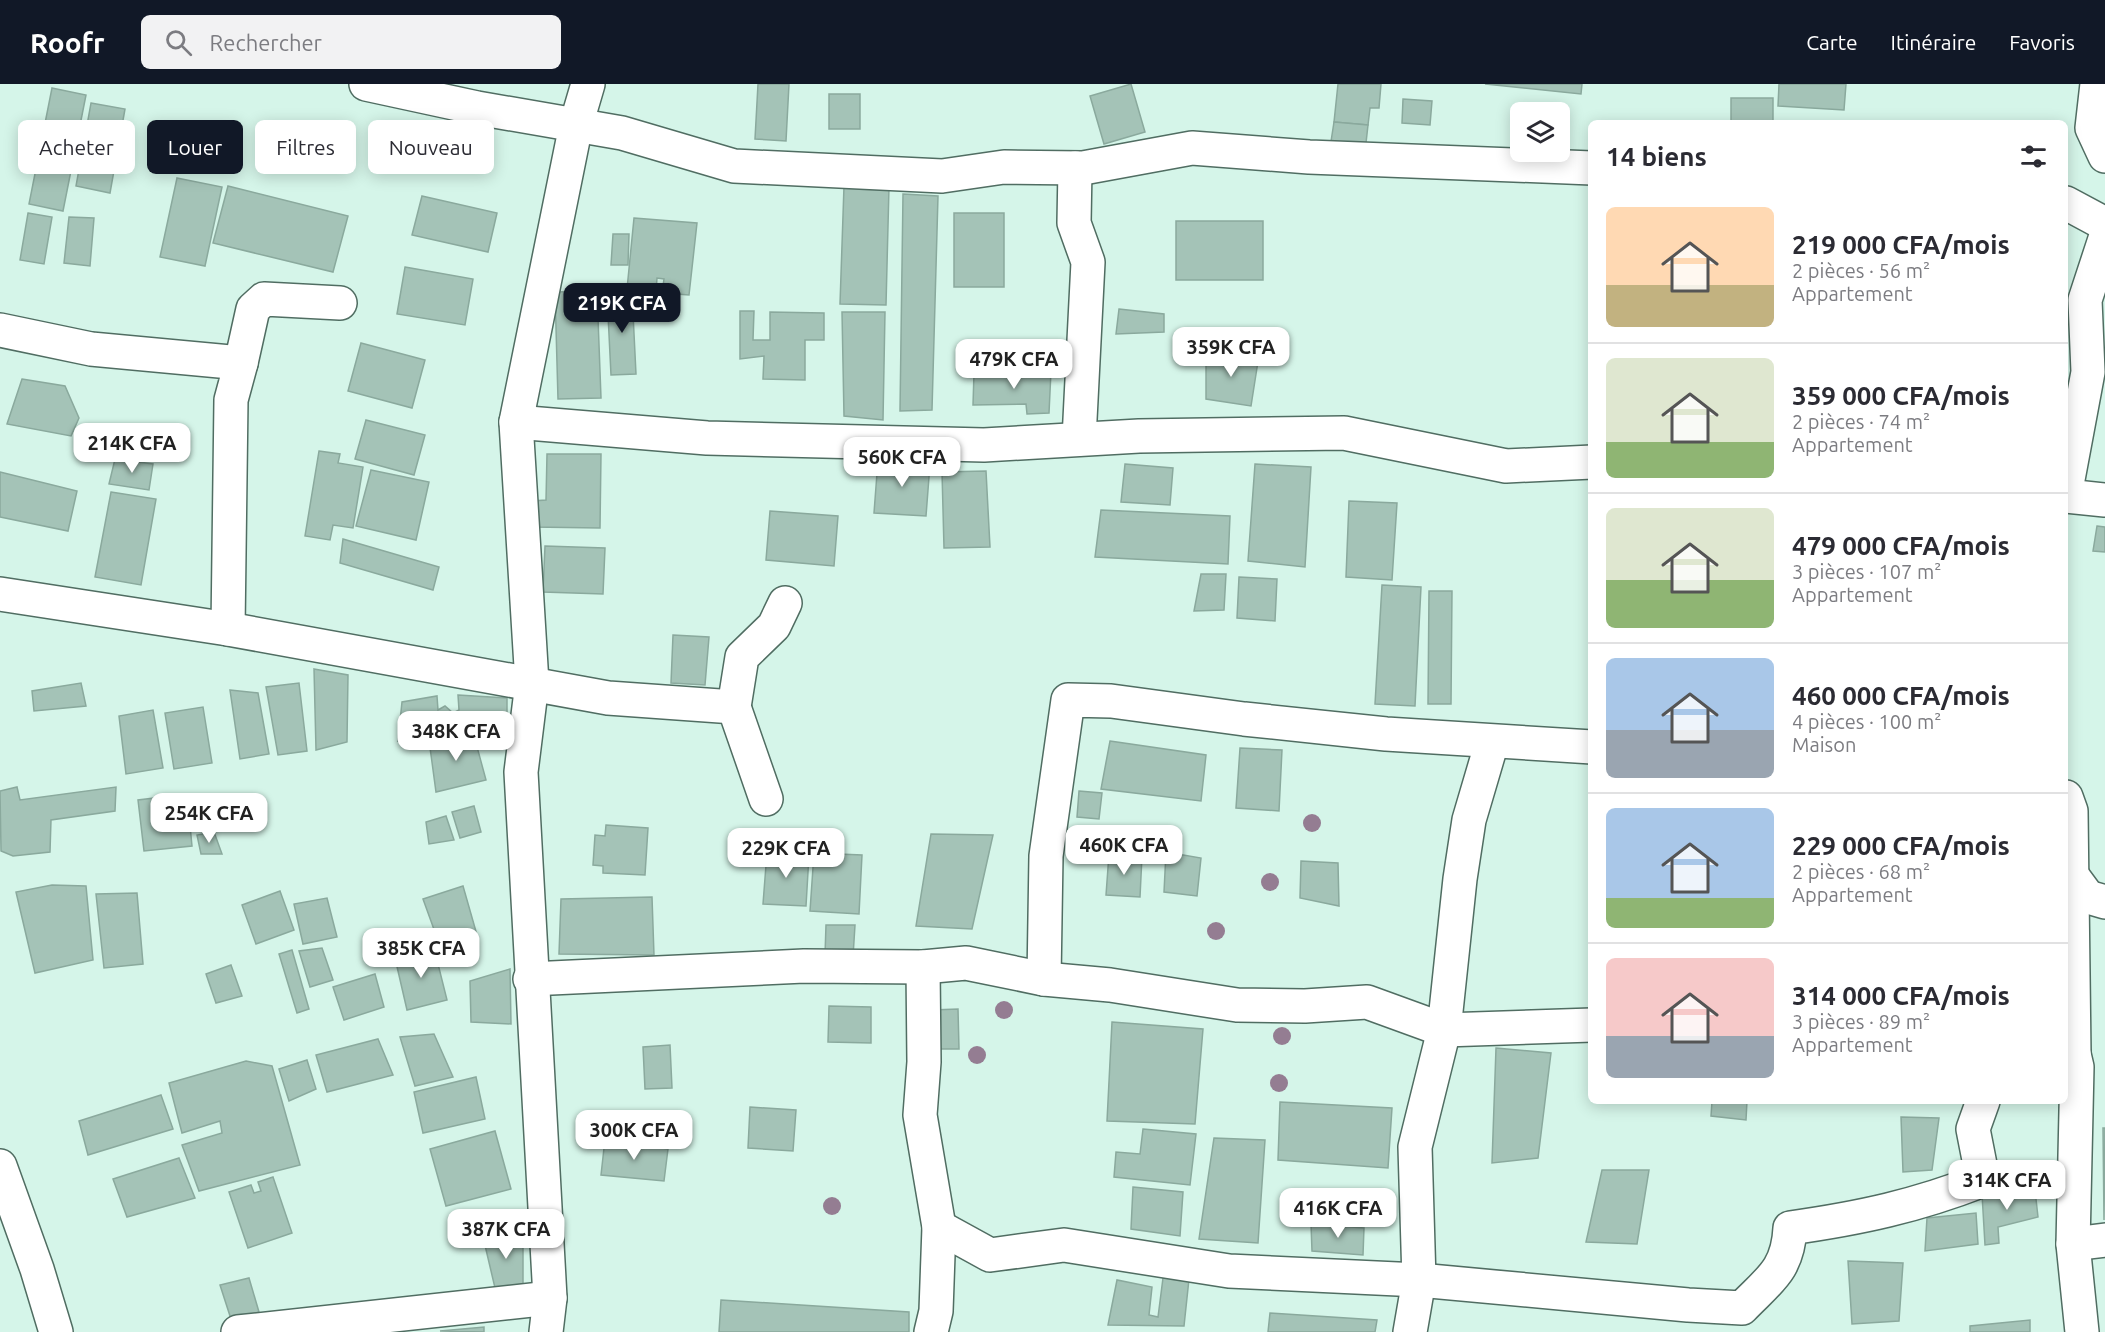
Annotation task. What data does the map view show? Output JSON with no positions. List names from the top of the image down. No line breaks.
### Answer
{"page":{"header":"Roofr","search":"Rechercher","nav":["Carte","Itinéraire","Favoris"],"chip":["Acheter","Louer","Filtres","Nouveau"],"heading":"14 biens","list":[{"name":"219 000 CFA/mois","note":"2 pièces · 56 m² · Appartement"},{"name":"359 000 CFA/mois","note":"2 pièces · 74 m² · Appartement"},{"name":"479 000 CFA/mois","note":"3 pièces · 107 m² · Appartement"},{"name":"460 000 CFA/mois","note":"4 pièces · 100 m² · Maison"},{"name":"229 000 CFA/mois","note":"2 pièces · 68 m² · Appartement"},{"name":"314 000 CFA/mois","note":"3 pièces · 89 m² · Appartement"}],"price":["219K CFA","359K CFA","479K CFA","214K CFA","560K CFA","348K CFA","254K CFA","460K CFA","229K CFA","385K CFA","300K CFA","314K CFA","416K CFA","387K CFA"]}}
